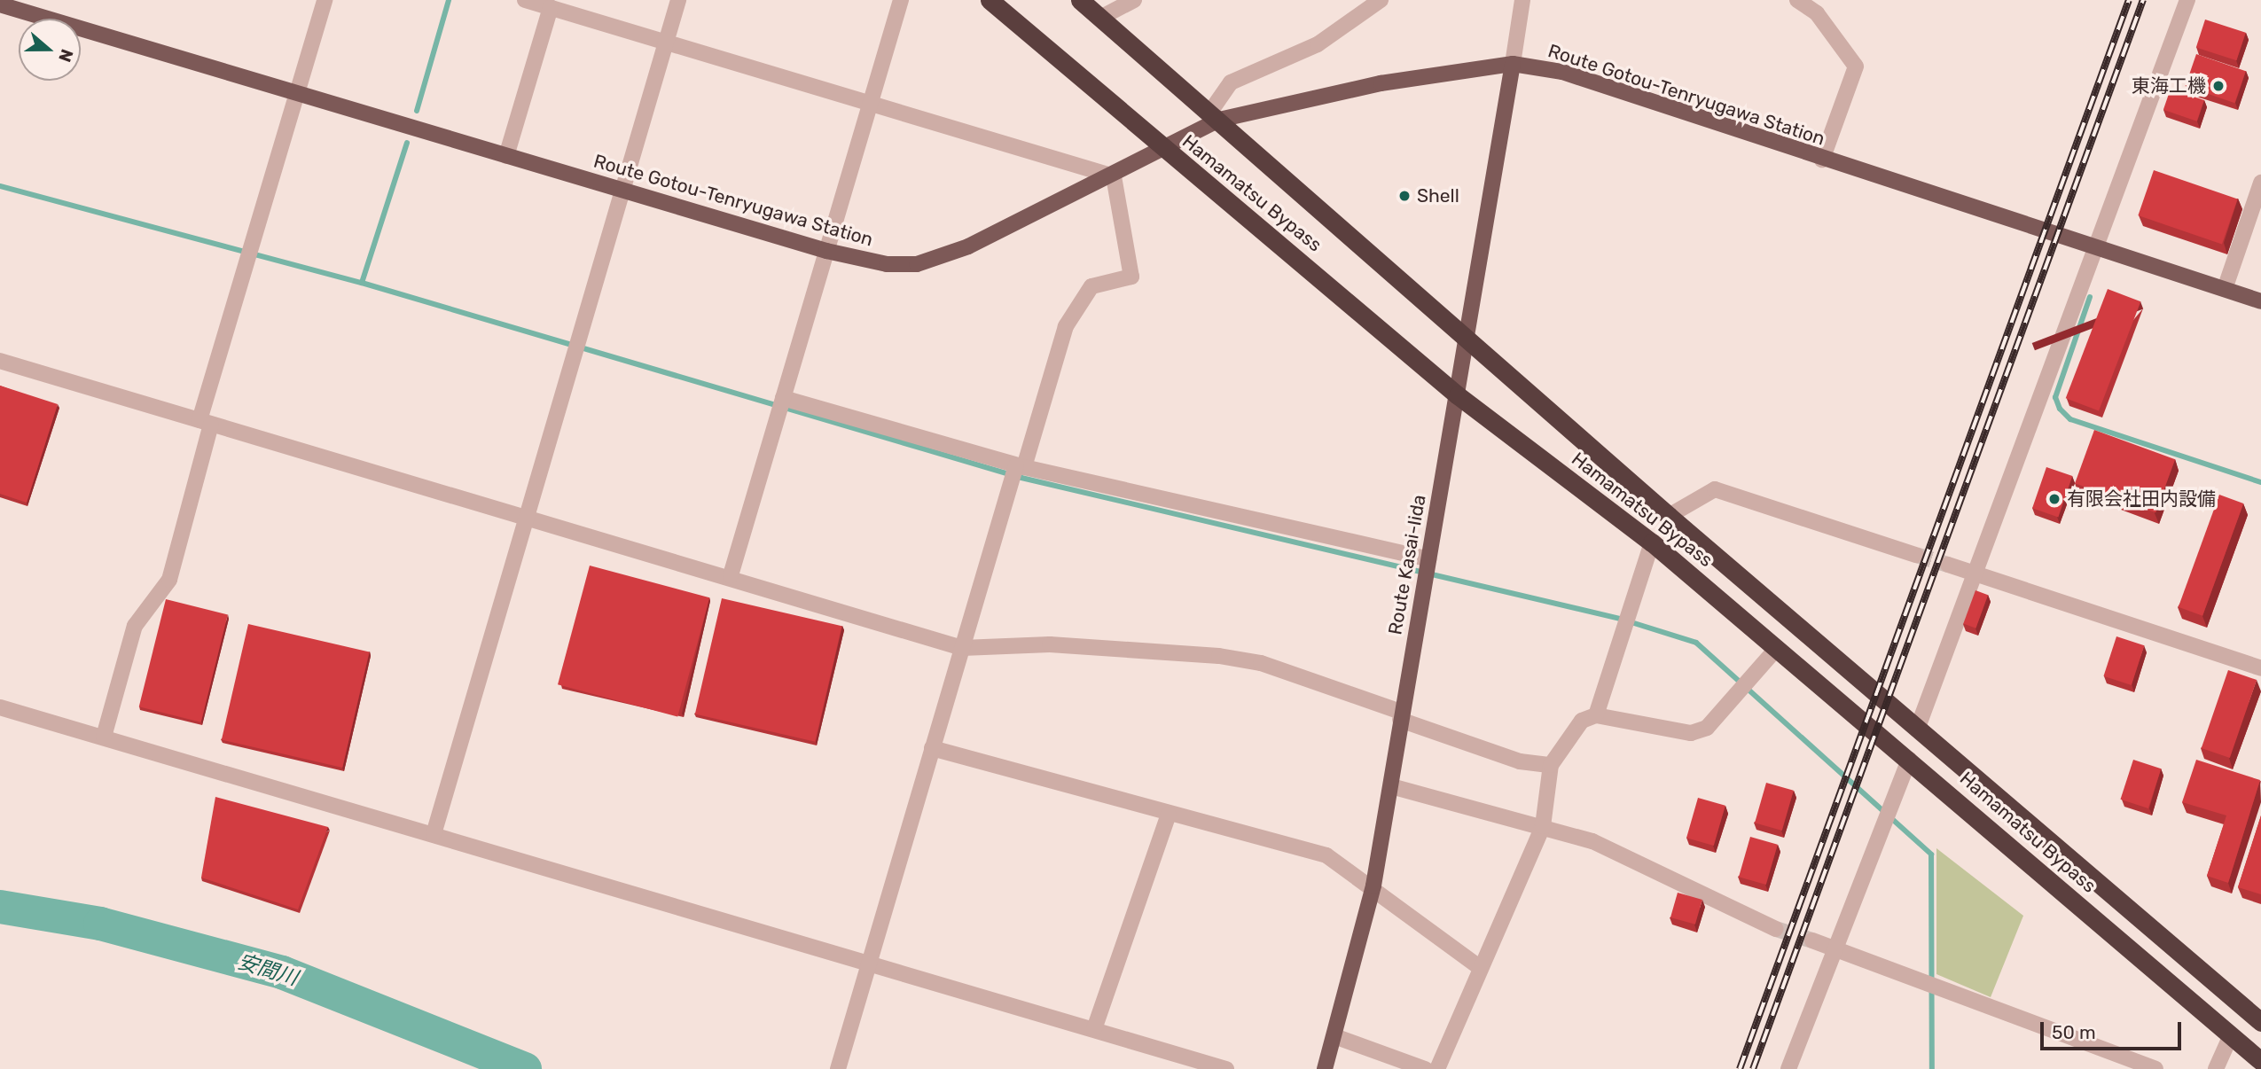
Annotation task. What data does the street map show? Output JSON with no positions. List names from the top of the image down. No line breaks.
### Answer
{"streets":{"highway":["Hamamatsu Bypass"],"main road":["Route Gotou-Tenryugawa Station","Route Kasai-Iida"]},"crossings":[["Route Gotou-Tenryugawa Station","Hamamatsu Bypass"],["Route Gotou-Tenryugawa Station","Route Kasai-Iida"],["Hamamatsu Bypass","Route Kasai-Iida"]],"water":["安間川"],"places":["東海工機","Shell","有限会社田内設備"],"scale_bar":"50 m","north":"right"}
